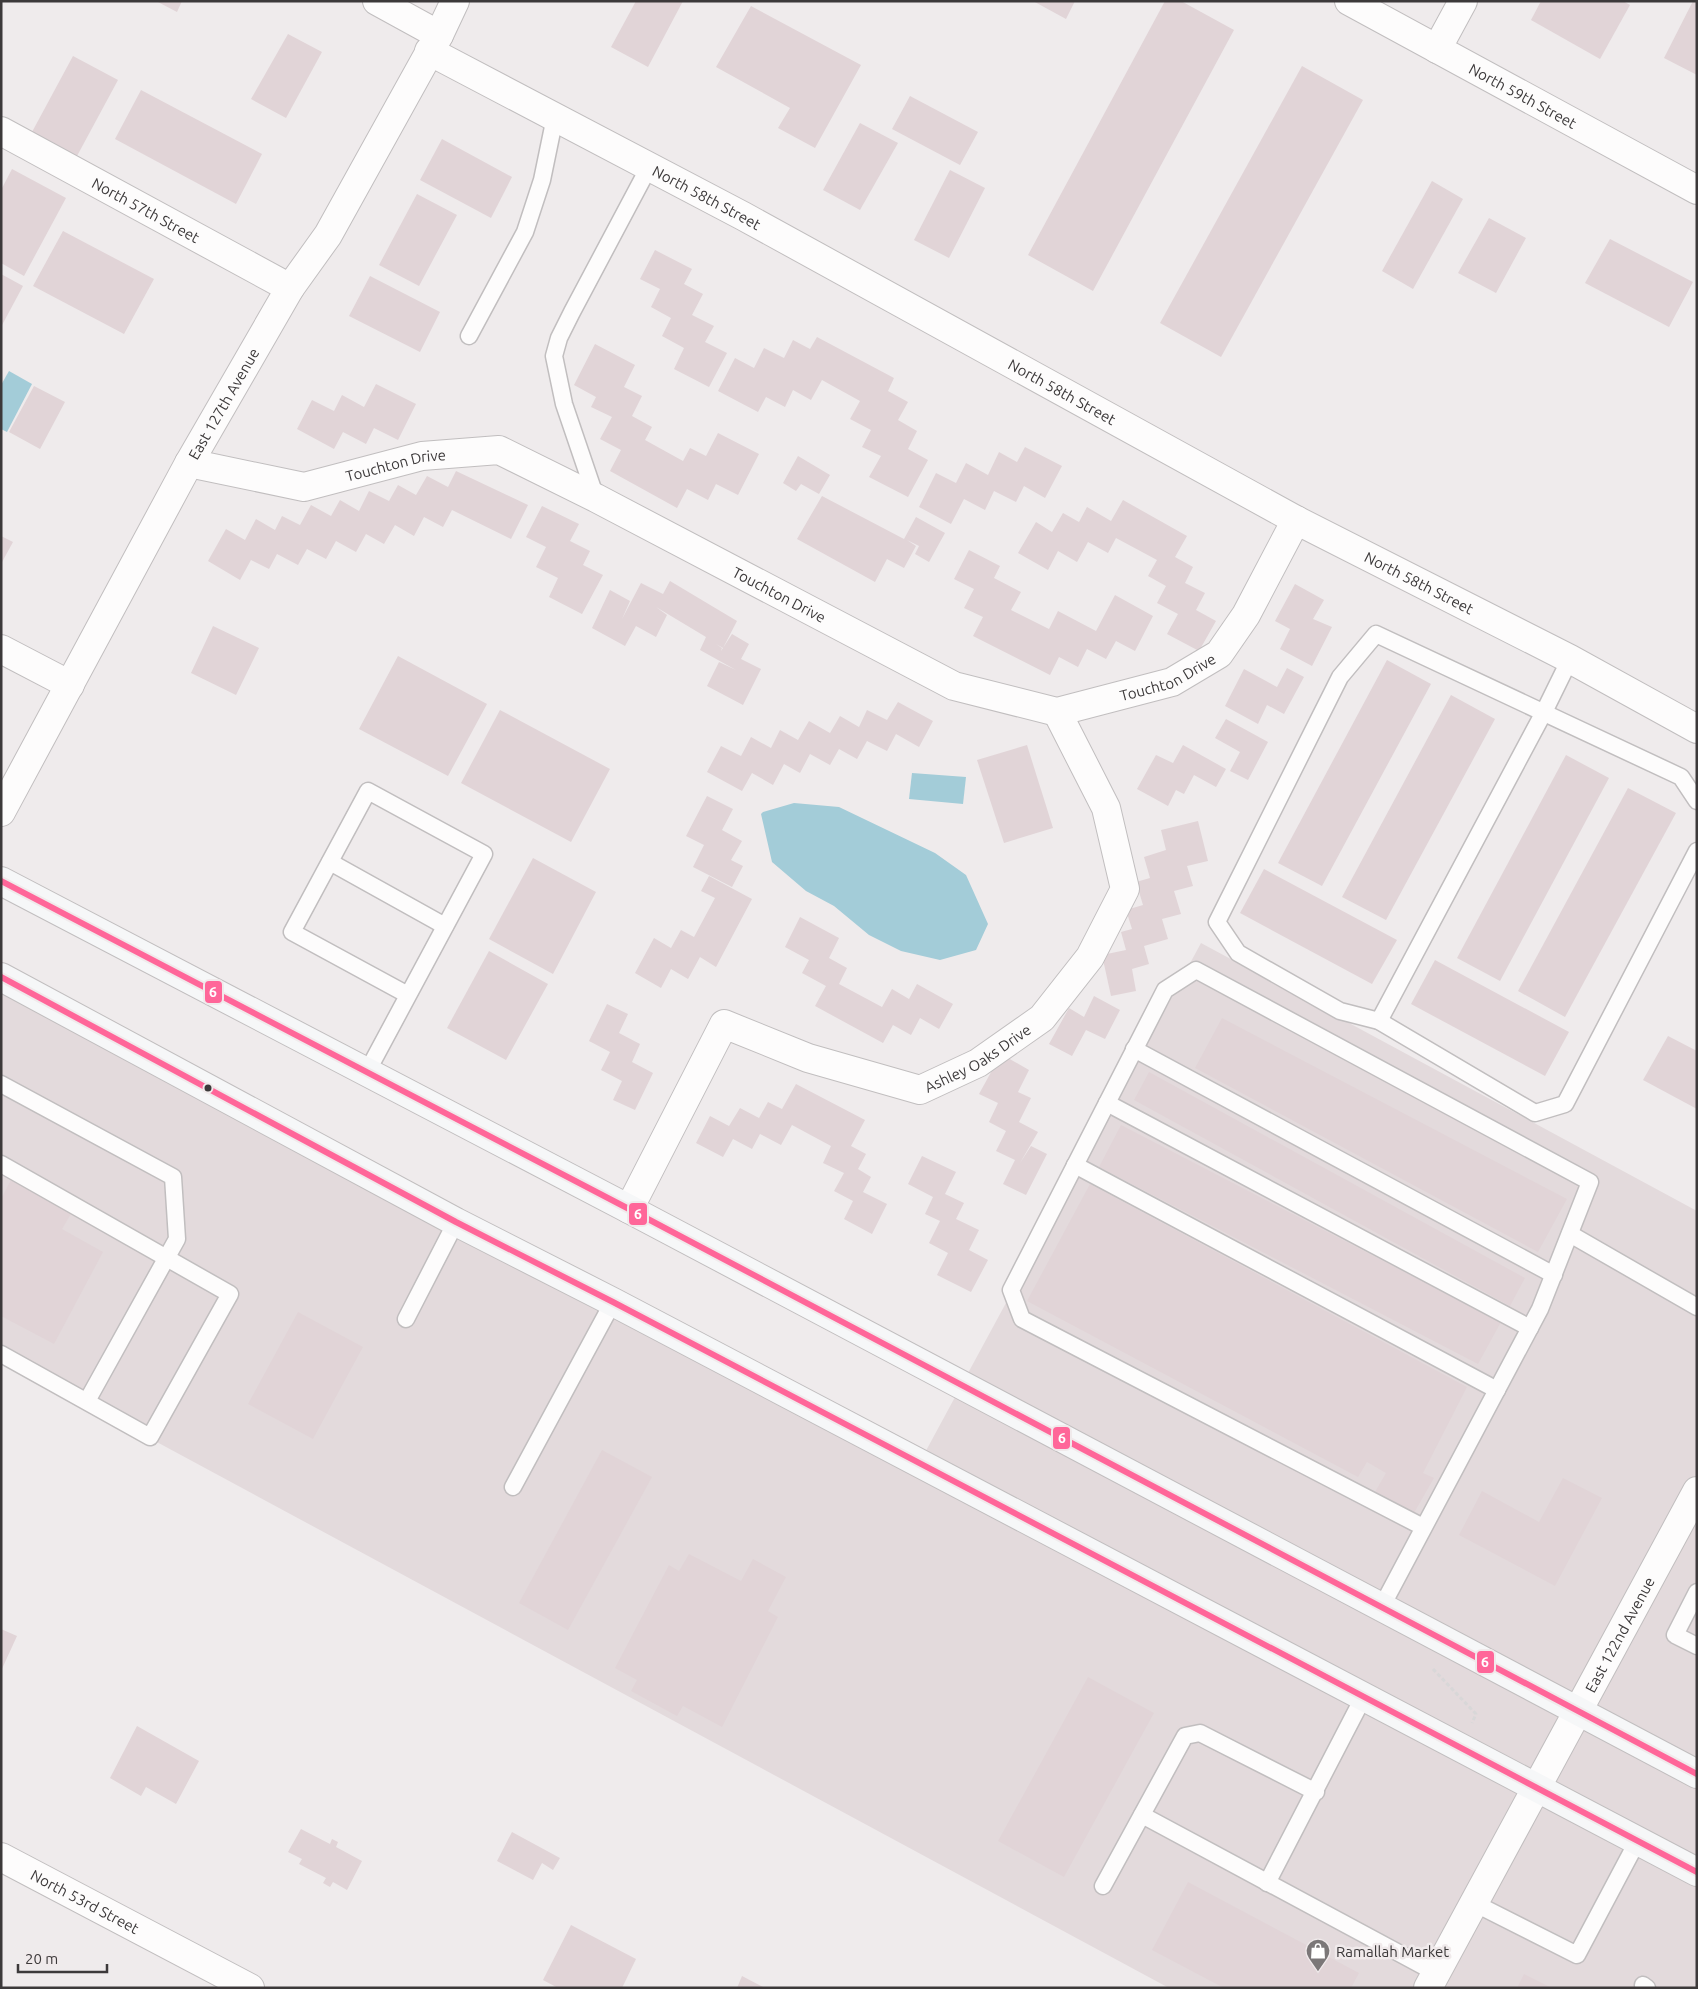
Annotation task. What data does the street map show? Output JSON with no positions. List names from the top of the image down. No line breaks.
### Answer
{"streets":{"street":["North 59th Street","North 58th Street","North 57th Street","East 127th Avenue","Touchton Drive","Ashley Oaks Drive","East 122nd Avenue","North 53rd Street"]},"crossings":[["North 58th Street","East 127th Avenue"],["North 58th Street","Touchton Drive"],["North 57th Street","East 127th Avenue"],["East 127th Avenue","Touchton Drive"],["Touchton Drive","Ashley Oaks Drive"]],"places":{"shop":["Ramallah Market"]},"lines":["transit line 6"],"scale_bar":"20 m"}
